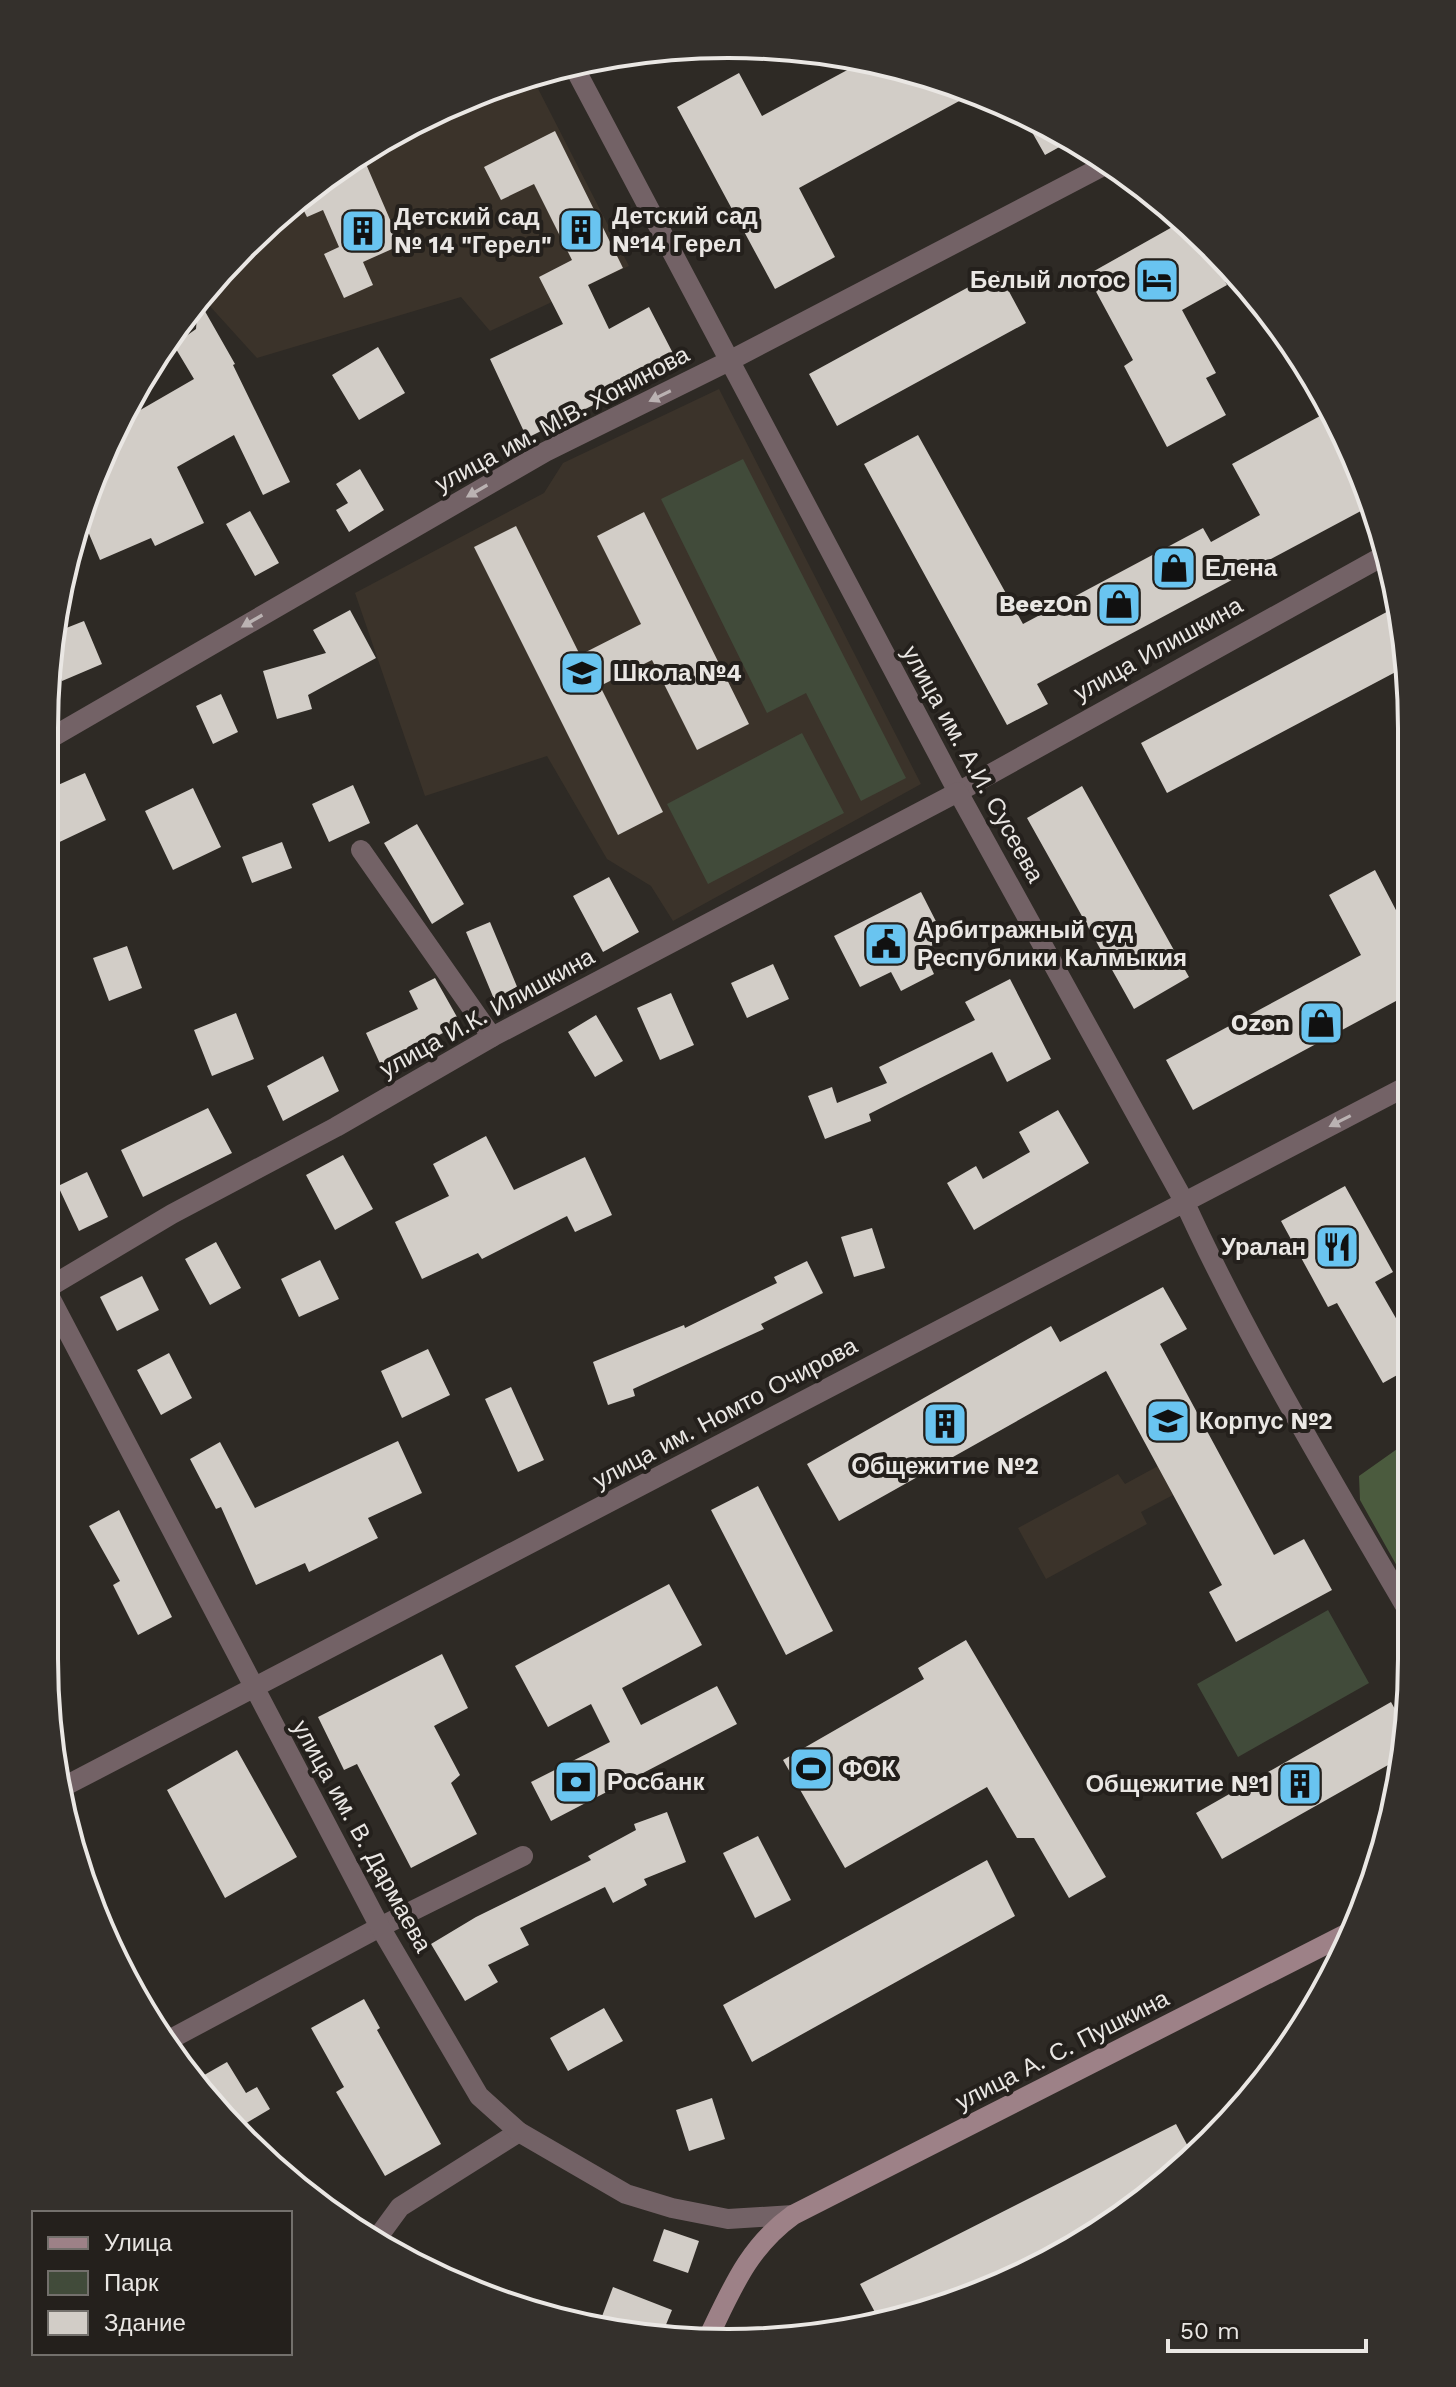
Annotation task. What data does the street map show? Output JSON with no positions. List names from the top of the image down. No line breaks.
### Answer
{"streets":{"main road":["улица А. С. Пушкина"],"street":["улица им. М.В. Хонинова","улица Илишкина","улица им. А.И. Сусеева","улица И.К. Илишкина","улица им. Номто Очирова","улица им. В. Дармаева"]},"crossings":[["улица им. М.В. Хонинова","улица им. А.И. Сусеева"],["улица Илишкина","улица им. А.И. Сусеева"],["улица Илишкина","улица И.К. Илишкина"],["улица им. А.И. Сусеева","улица И.К. Илишкина"],["улица им. А.И. Сусеева","улица им. Номто Очирова"],["улица им. Номто Очирова","улица им. В. Дармаева"],["улица им. В. Дармаева","улица А. С. Пушкина"]],"one_way":["улица им. М.В. Хонинова"],"places":{"building":["Детский сад №14 Герел","Детский сад № 14 \"Герел\"","Общежитие №2","Общежитие №1"],"hotel":["Белый лотос"],"shop":["Елена","BeezOn","Ozon"],"school or university":["Школа №4","Корпус №2"],"public building":["Арбитражный суд Республики Калмыкия"],"restaurant":["Уралан"],"sports":["ФОК"],"bank":["Росбанк"]},"legend":["Улица","Парк","Здание"],"scale_bar":"50 m"}
